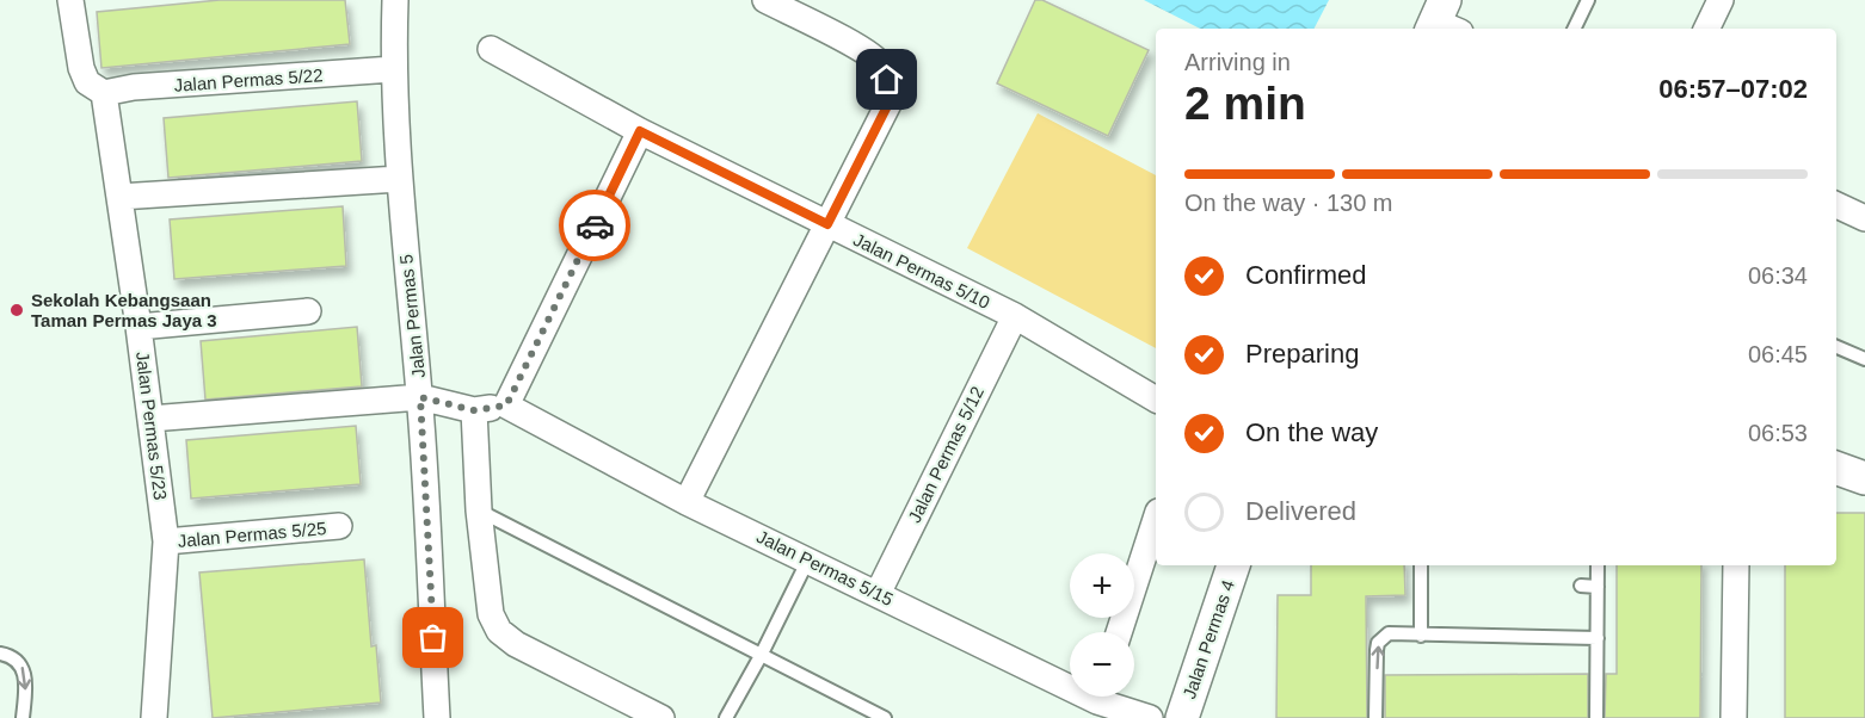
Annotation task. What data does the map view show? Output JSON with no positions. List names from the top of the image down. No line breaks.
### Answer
{"streets":{"street":["Jalan Permas 5/22","Jalan Permas 5/10","Jalan Permas 5","Jalan Permas 5/23","Jalan Permas 5/12","Jalan Permas 5/25","Jalan Permas 5/15","Jalan Permas 4"]},"crossings":[["Jalan Permas 5/22","Jalan Permas 5"],["Jalan Permas 5/22","Jalan Permas 5/23"],["Jalan Permas 5/10","Jalan Permas 5/12"],["Jalan Permas 5/23","Jalan Permas 5/25"],["Jalan Permas 5/12","Jalan Permas 5/15"]],"places":["Sekolah Kebangsaan Taman Permas Jaya 3"],"page":{"heading":["2 min","Arriving in","06:57–07:02"],"bar":"On the way · 130 m","list":[["Confirmed","06:34"],["Preparing","06:45"],["On the way","06:53"],"Delivered"],"map_buttons":["+","−"]}}
